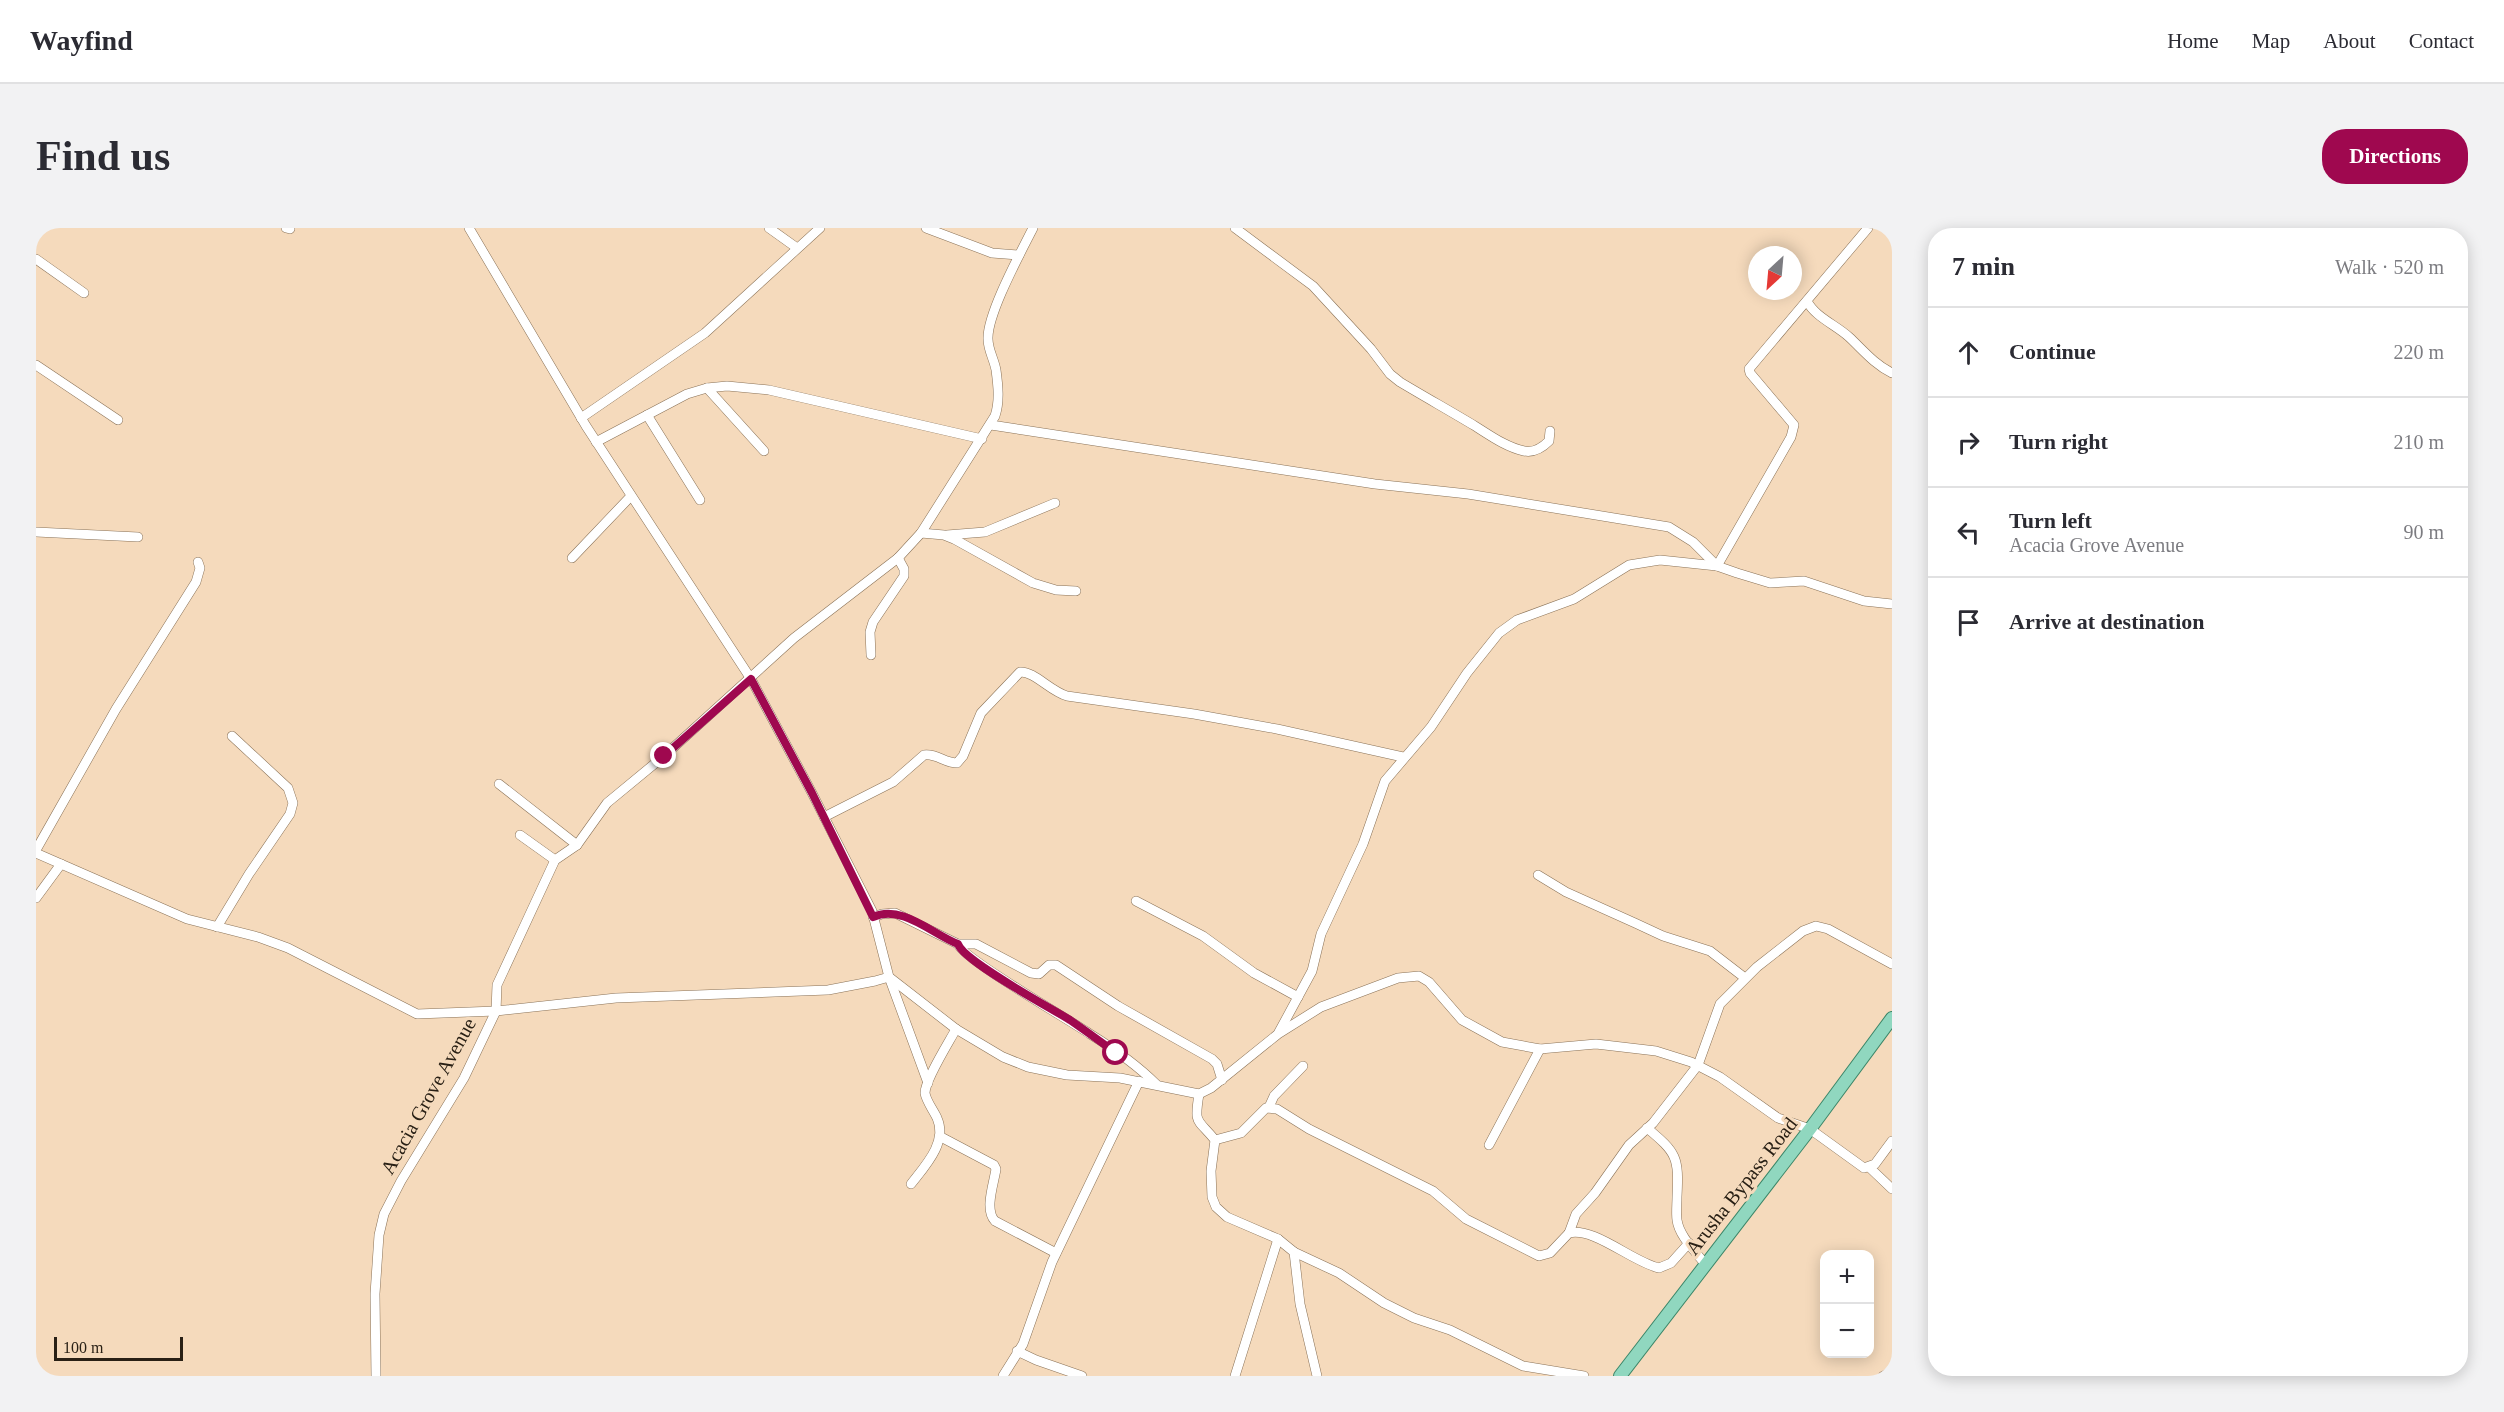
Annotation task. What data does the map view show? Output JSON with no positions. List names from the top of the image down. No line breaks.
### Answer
{"streets":{"main road":["Arusha Bypass Road"],"street":["Acacia Grove Avenue"]},"scale_bar":"100 m","north":"bottom left","page":{"header":"Wayfind","nav":["Home","Map","About","Contact"],"buttons":"Directions","title":"Find us","heading":["7 min","Walk · 520 m"],"list":[["Continue","220 m"],["Turn right","210 m"],["Turn left","Acacia Grove Avenue","90 m"],"Arrive at destination"],"map_buttons":["+","−"],"scale":"100 m"}}
